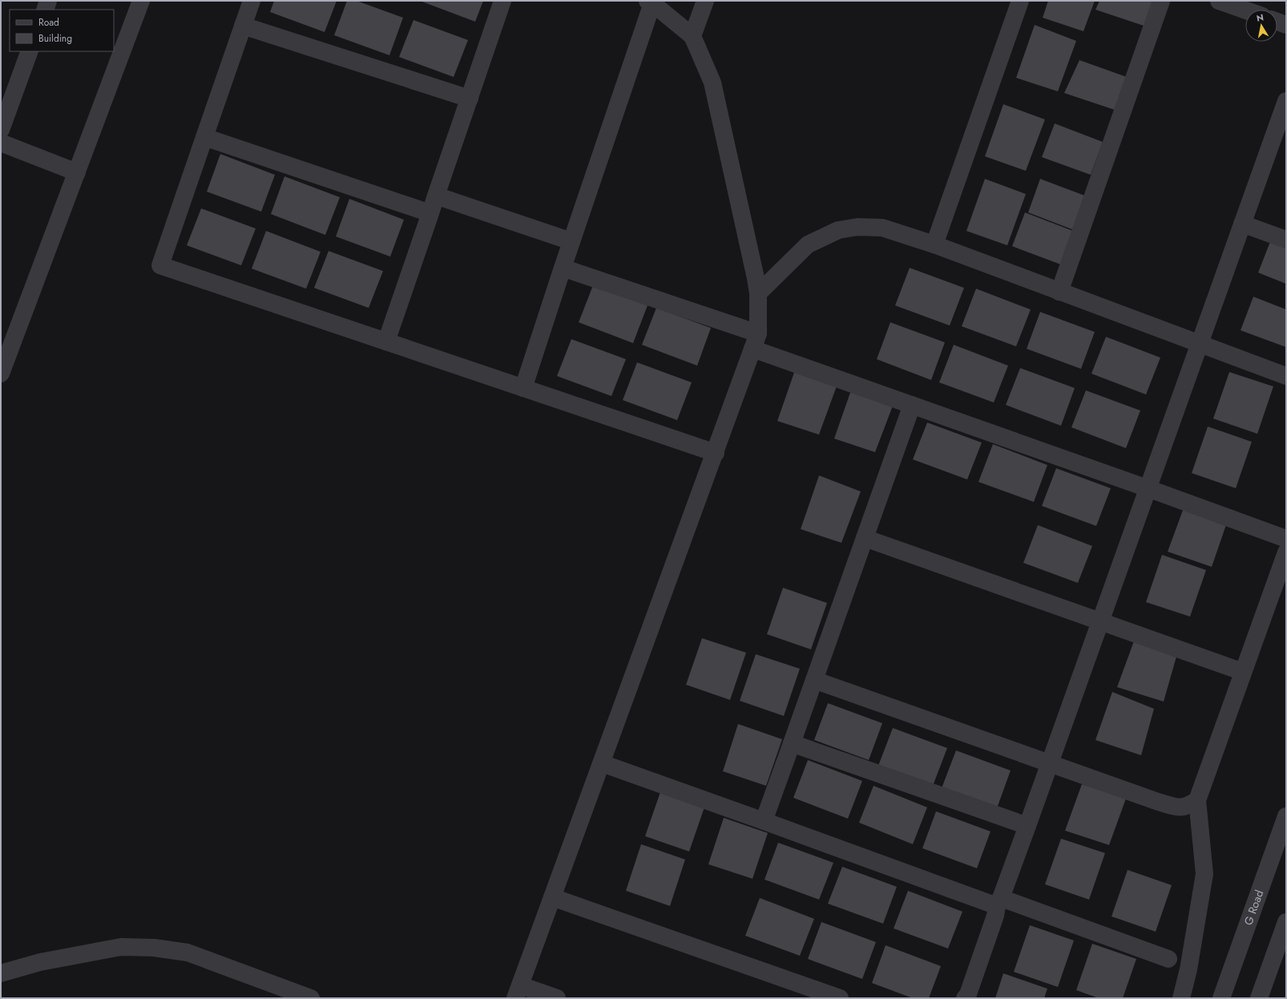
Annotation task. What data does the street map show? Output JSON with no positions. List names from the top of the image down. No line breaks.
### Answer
{"streets":{"street":["G Road"]},"legend":["Road","Building"],"north":"top"}
